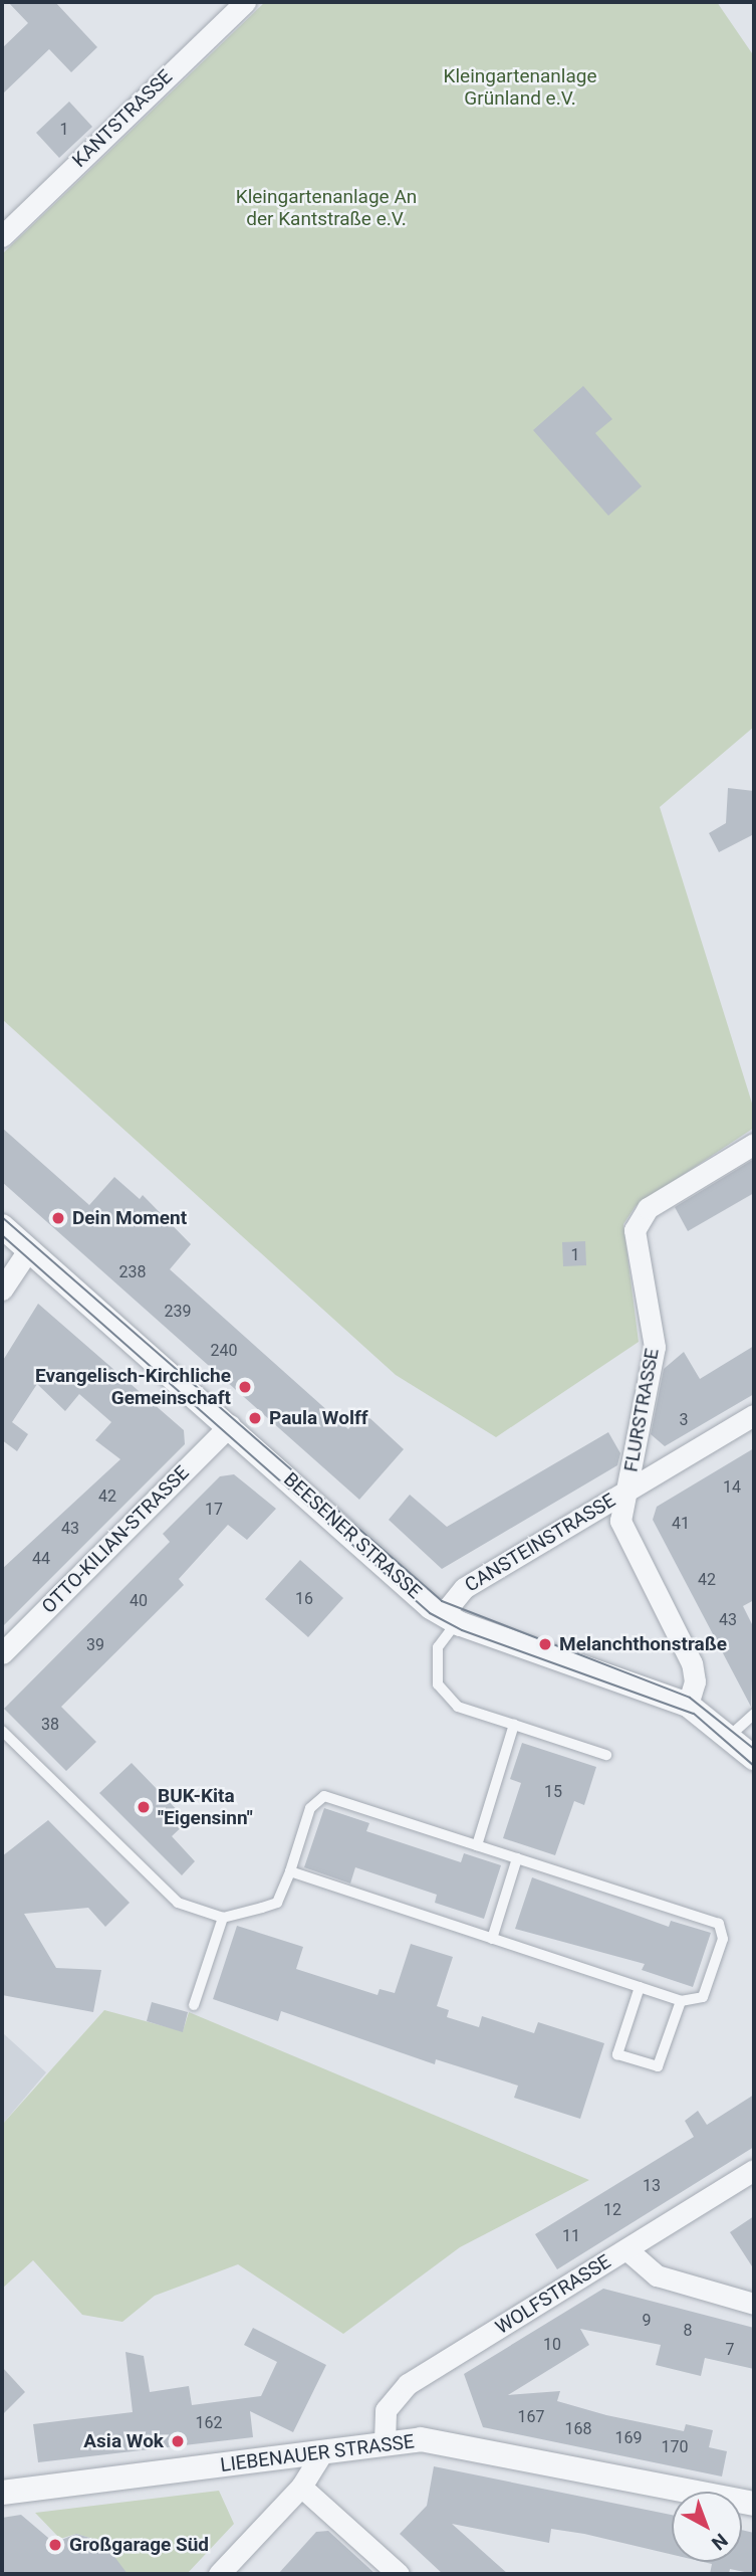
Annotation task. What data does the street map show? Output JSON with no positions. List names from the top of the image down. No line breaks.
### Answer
{"streets":{"street":["KANTSTRASSE","FLURSTRASSE","BEESENER STRASSE","OTTO-KILIAN-STRASSE","CANSTEINSTRASSE","WOLFSTRASSE","LIEBENAUER STRASSE"]},"crossings":[["FLURSTRASSE","CANSTEINSTRASSE"],["BEESENER STRASSE","OTTO-KILIAN-STRASSE"],["BEESENER STRASSE","CANSTEINSTRASSE"],["WOLFSTRASSE","LIEBENAUER STRASSE"]],"parks":["Kleingartenanlage Grünland e.V.","Kleingartenanlage An der Kantstraße e.V."],"places":["Dein Moment","Evangelisch-Kirchliche Gemeinschaft","Paula Wolff","Melanchthonstraße","BUK-Kita \"Eigensinn\"","Asia Wok","Großgarage Süd"],"house_numbers":["1","1","238","239","240","3","14","42","17","41","43","44","42","16","40","43","39","38","15","13","12","11","9","8","10","7","167","162","168","169","170"],"north":"bottom right"}
